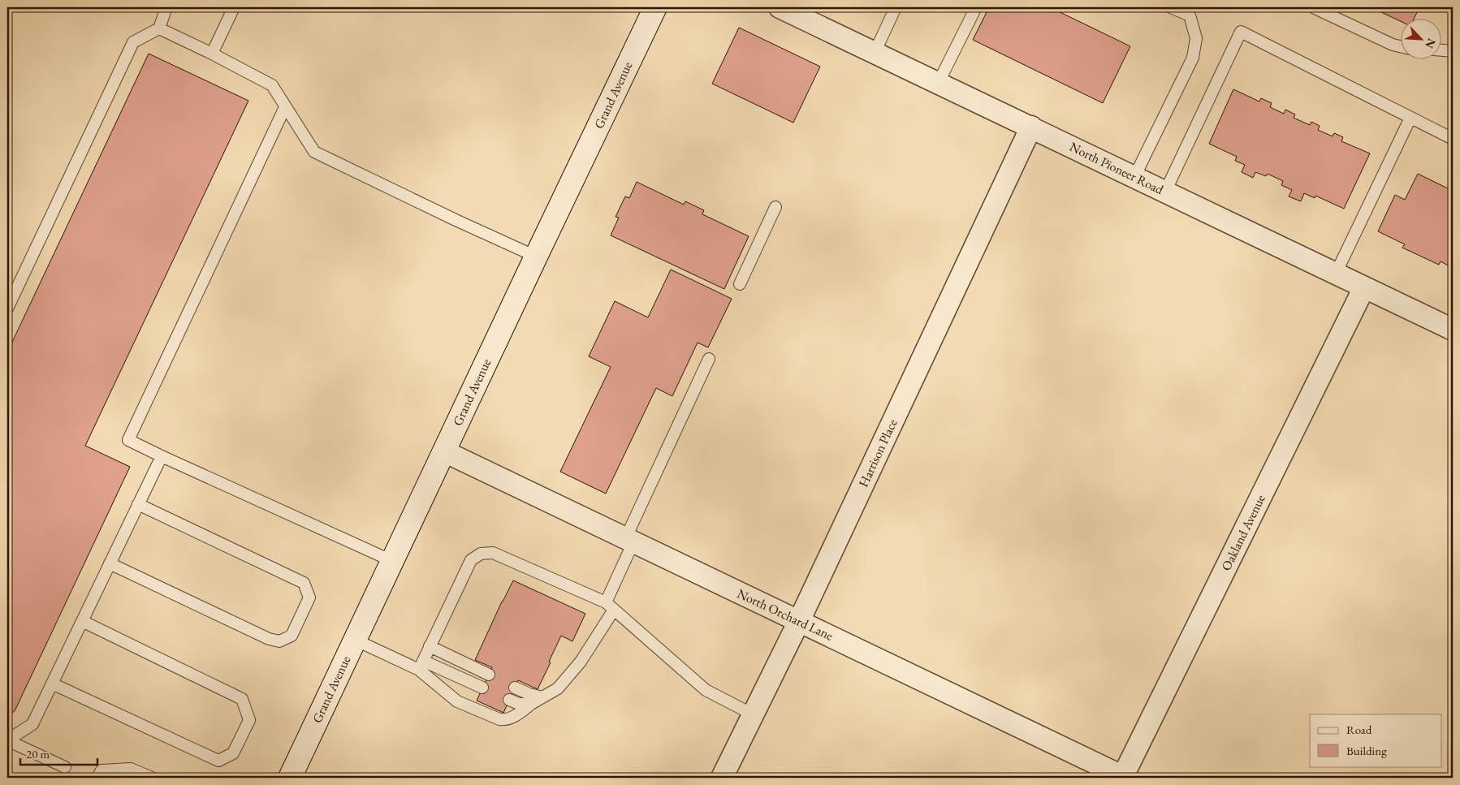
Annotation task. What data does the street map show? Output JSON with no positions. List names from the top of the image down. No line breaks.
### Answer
{"streets":{"main road":["Grand Avenue"],"street":["North Pioneer Road","Harrison Place","Oakland Avenue","North Orchard Lane"]},"crossings":[["Grand Avenue","North Orchard Lane"],["North Pioneer Road","Harrison Place"],["North Pioneer Road","Oakland Avenue"],["Harrison Place","North Orchard Lane"],["Oakland Avenue","North Orchard Lane"]],"legend":["Road","Building"],"scale_bar":"20 m","north":"bottom right"}
